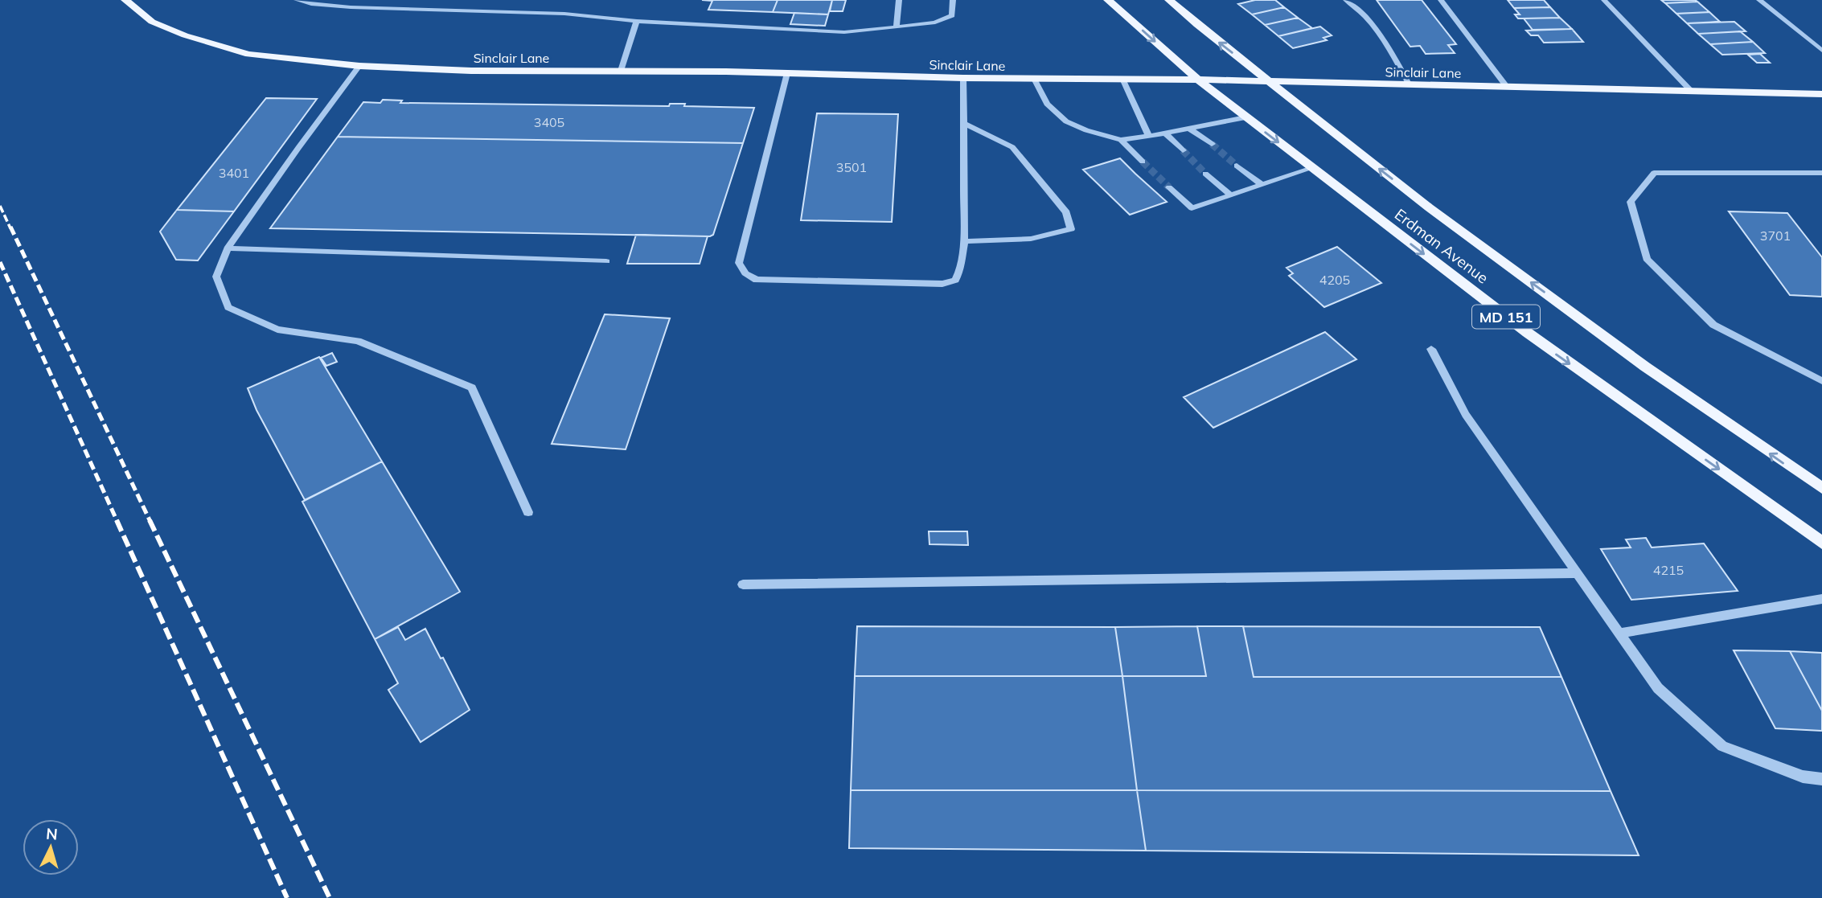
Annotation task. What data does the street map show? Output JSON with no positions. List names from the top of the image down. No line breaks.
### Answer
{"streets":{"main road":["Sinclair Lane","Erdman Avenue","MD 151"]},"crossings":[["Sinclair Lane","Erdman Avenue"]],"house_numbers":["3405","3501","3401","3701","4205","4215"],"north":"top"}
